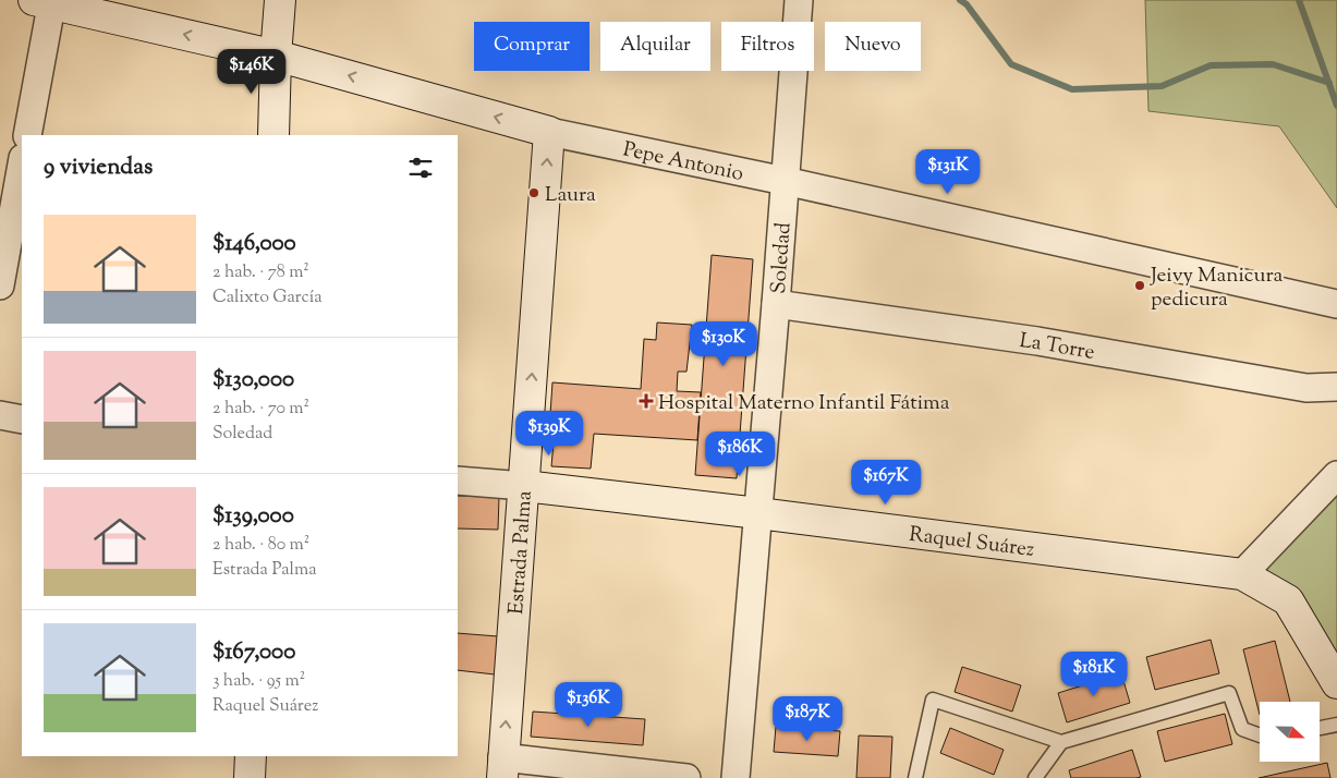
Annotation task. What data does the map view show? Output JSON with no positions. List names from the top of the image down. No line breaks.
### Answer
{"streets":{"main road":["Pepe Antonio","Raquel Suárez","Estrada Palma"],"street":["Soledad","La Torre"]},"crossings":[["Pepe Antonio","Soledad"],["Pepe Antonio","Estrada Palma"],["Soledad","La Torre"],["Soledad","Raquel Suárez"],["Raquel Suárez","Estrada Palma"]],"one_way":["Pepe Antonio","Estrada Palma"],"places":{"other":["Laura","Jeivy Manicura pedicura"],"health":["Hospital Materno Infantil Fátima"]},"north":"right","page":{"chip":["Comprar","Alquilar","Filtros","Nuevo"],"price":["$146K","$131K","$130K","$139K","$186K","$167K","$181K","$136K","$187K"],"heading":"9 viviendas","list":[{"name":"$146,000","note":"2 hab. · 78 m² · Calixto García"},{"name":"$130,000","note":"2 hab. · 70 m² · Soledad"},{"name":"$139,000","note":"2 hab. · 80 m² · Estrada Palma"},{"name":"$167,000","note":"3 hab. · 95 m² · Raquel Suárez"}]}}
